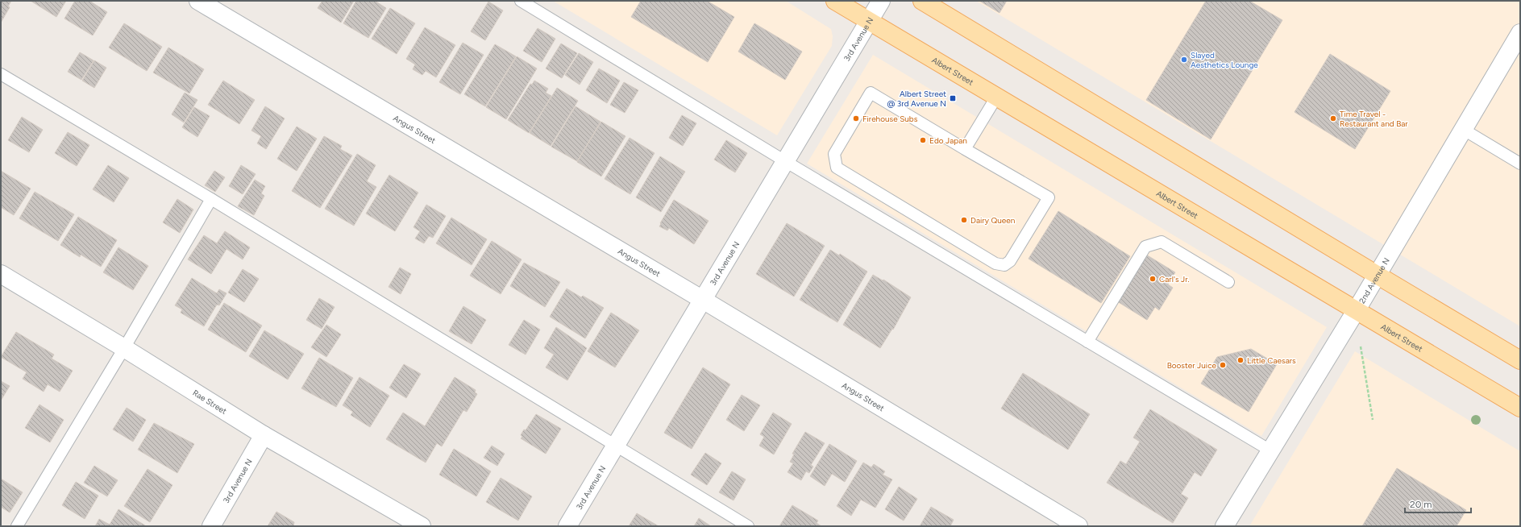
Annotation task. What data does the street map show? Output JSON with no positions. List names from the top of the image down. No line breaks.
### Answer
{"streets":{"main road":["Albert Street"],"street":["3rd Avenue N","Angus Street","2nd Avenue N","Rae Street"]},"crossings":[["3rd Avenue N","Albert Street"],["3rd Avenue N","Angus Street"],["3rd Avenue N","Rae Street"],["Albert Street","2nd Avenue N"]],"places":{"other":["Slayed Aesthetics Lounge","Firehouse Subs","Time Travel - Restaurant and Bar","Edo Japan","Dairy Queen","Carl's Jr.","Little Caesars","Booster Juice"],"transit":["Albert Street @ 3rd Avenue N"]},"scale_bar":"20 m"}
